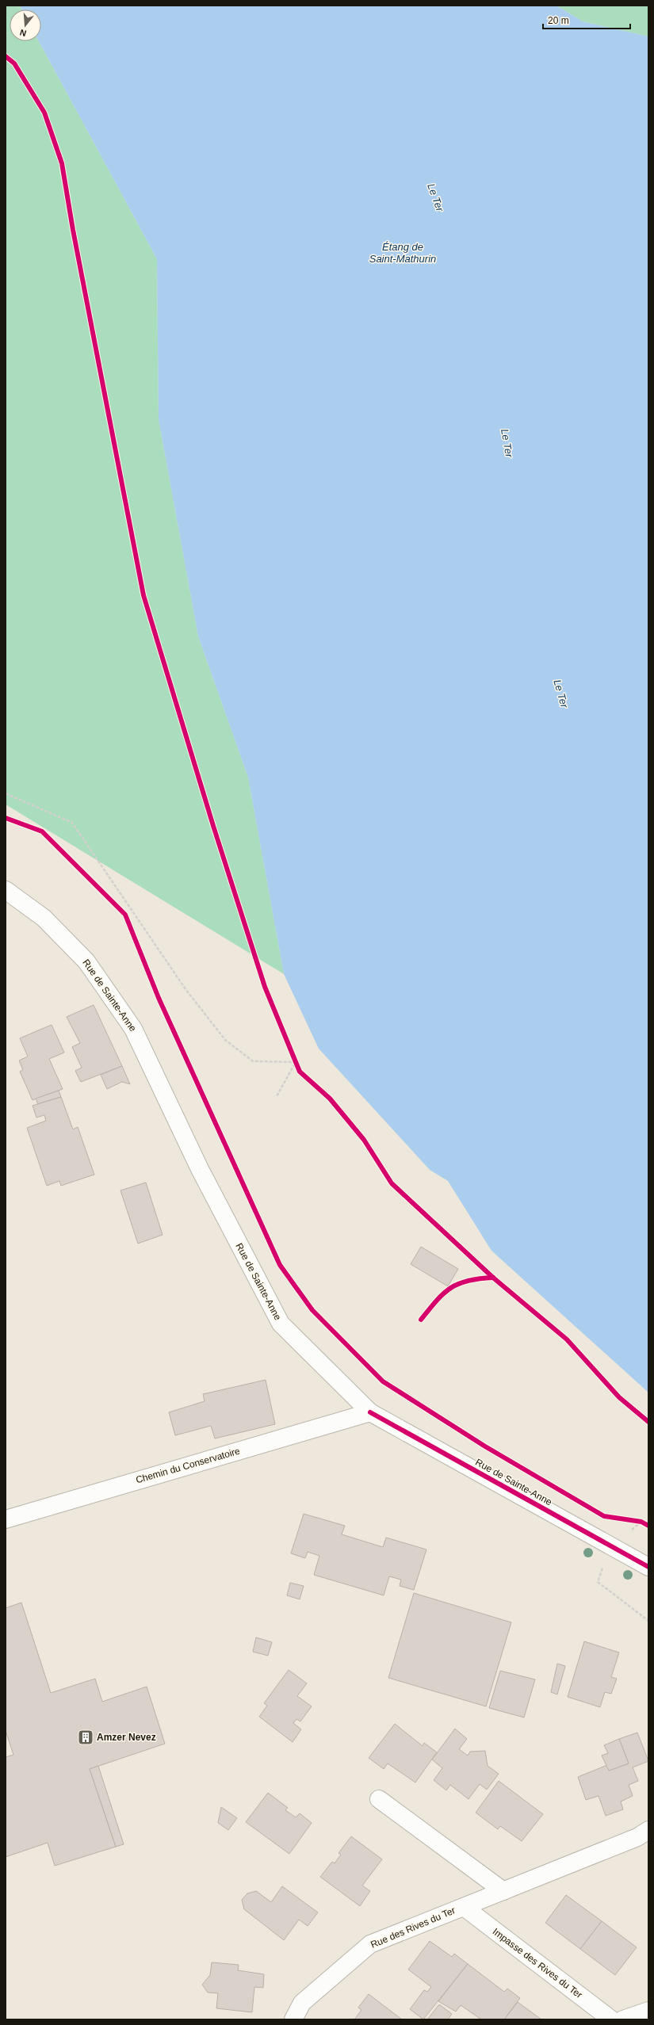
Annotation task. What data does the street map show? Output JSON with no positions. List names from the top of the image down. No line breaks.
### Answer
{"streets":{"street":["Rue de Sainte-Anne","Chemin du Conservatoire","Rue des Rives du Ter","Impasse des Rives du Ter"]},"crossings":[["Rue de Sainte-Anne","Chemin du Conservatoire"],["Rue des Rives du Ter","Impasse des Rives du Ter"]],"water":["Le Ter","Étang de Saint-Mathurin"],"places":{"building":["Amzer Nevez"]},"scale_bar":"20 m","north":"bottom"}
